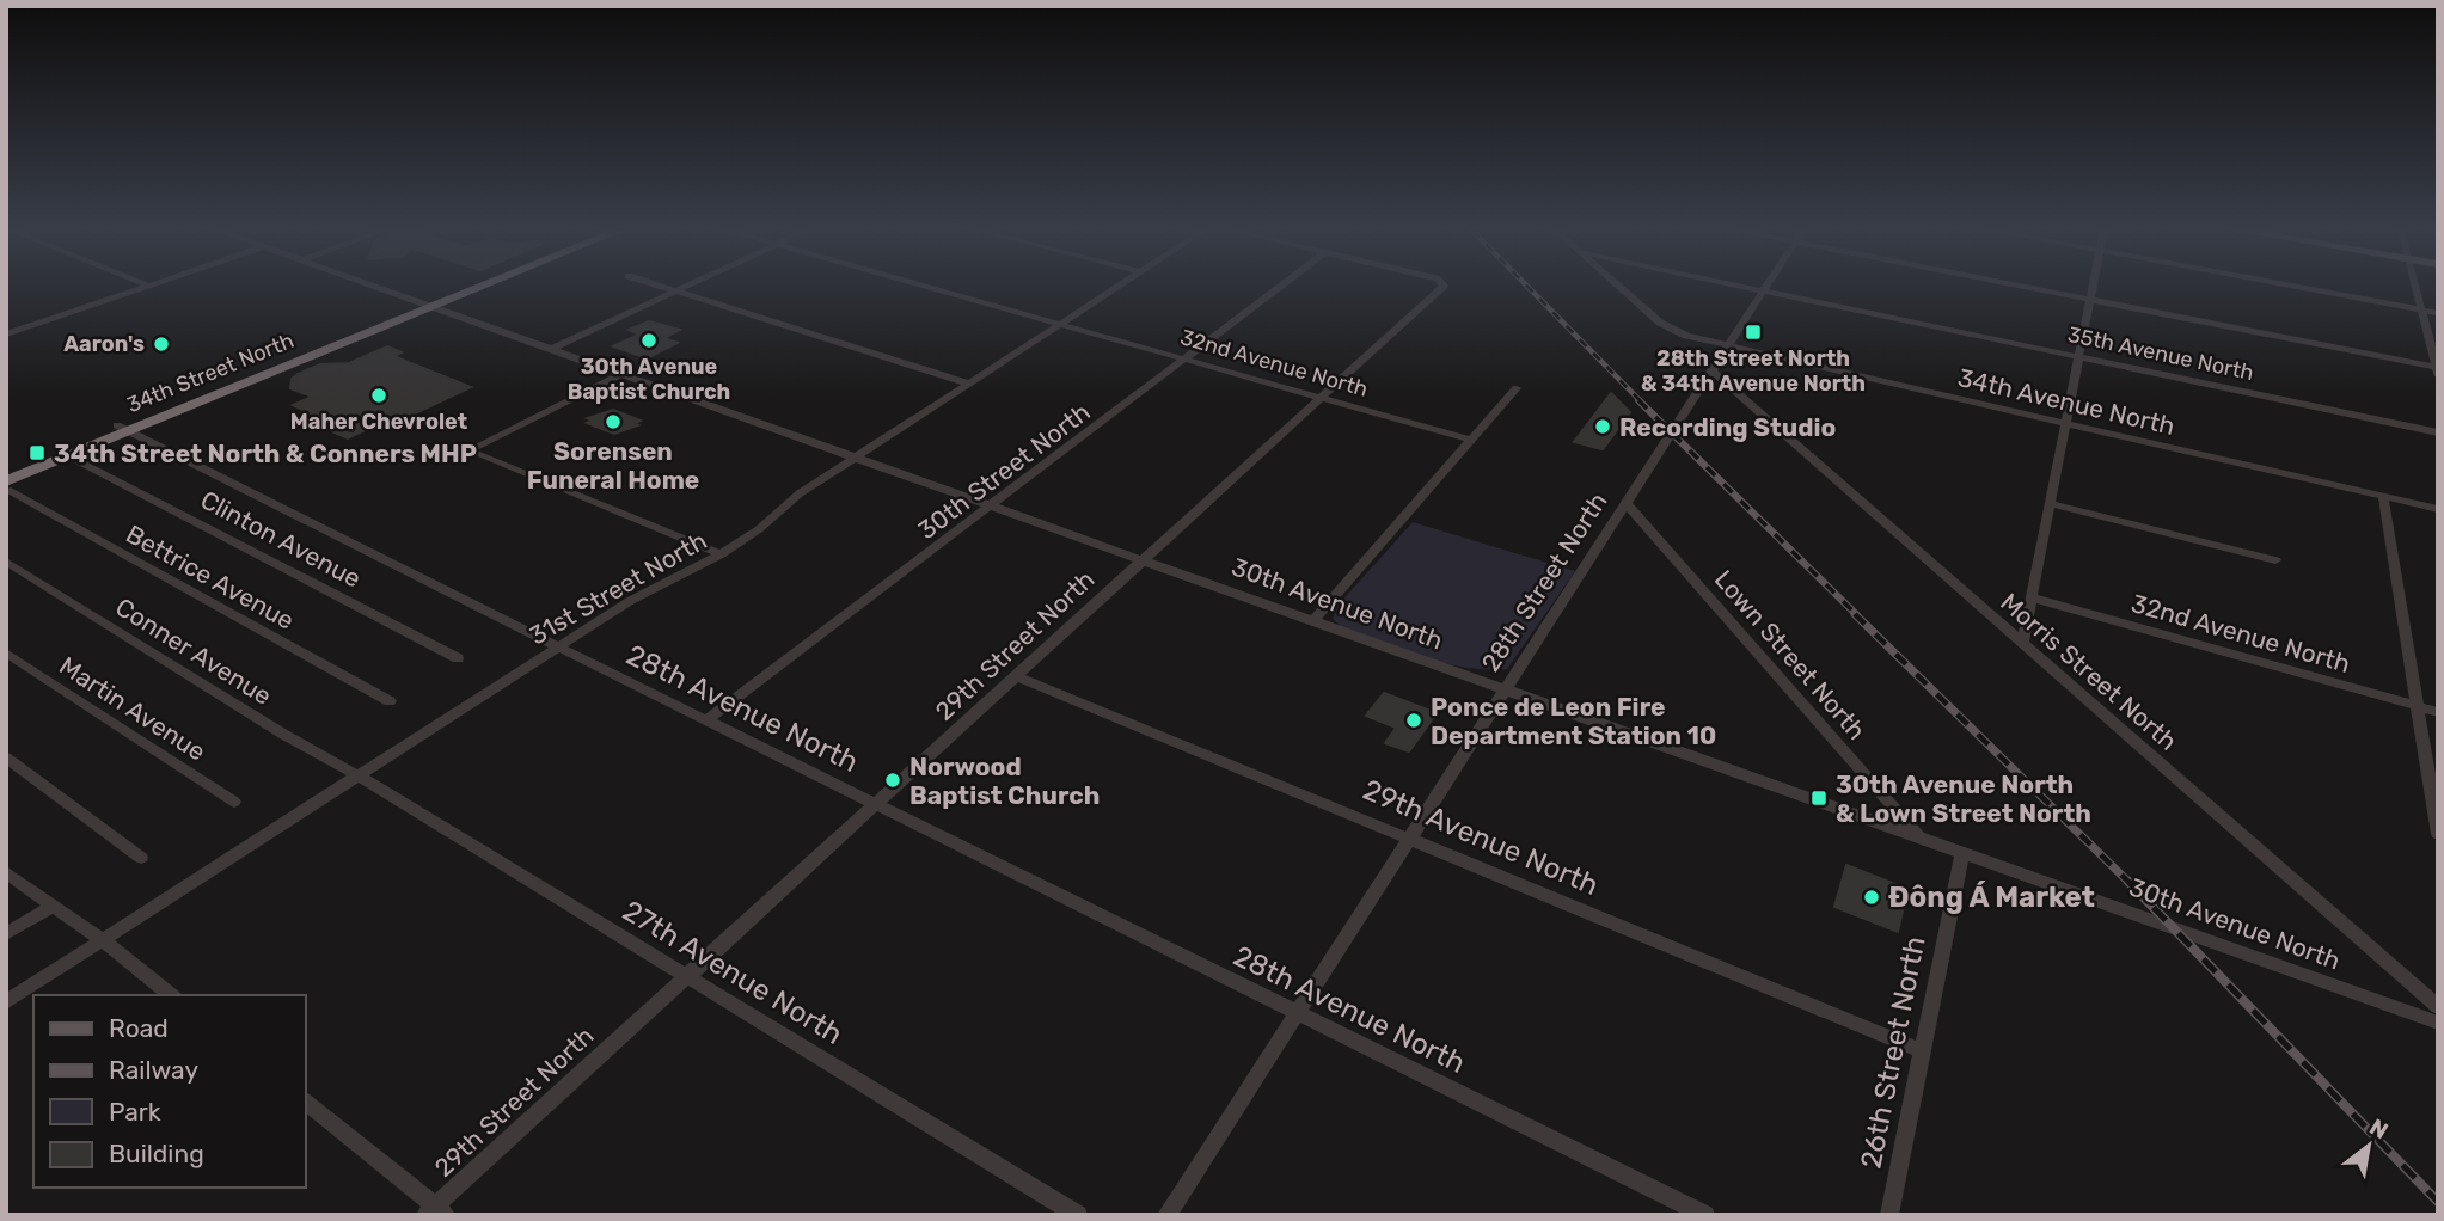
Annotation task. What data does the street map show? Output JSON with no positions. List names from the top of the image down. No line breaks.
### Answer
{"streets":{"highway":["34th Street North"],"street":["35th Avenue North","32nd Avenue North","34th Avenue North","30th Street North","Clinton Avenue","Bettrice Avenue","28th Street North","31st Street North","30th Avenue North","29th Street North","Conner Avenue","Lown Street North","Morris Street North","Martin Avenue","28th Avenue North","29th Avenue North","27th Avenue North","26th Street North"]},"crossings":[["35th Avenue North","28th Street North"],["32nd Avenue North","30th Street North"],["32nd Avenue North","31st Street North"],["32nd Avenue North","29th Street North"],["34th Street North","Bettrice Avenue"],["34th Street North","30th Avenue North"],["34th Street North","28th Avenue North"],["34th Avenue North","28th Street North"],["30th Street North","30th Avenue North"],["30th Street North","28th Avenue North"],["28th Street North","30th Avenue North"],["28th Street North","Lown Street North"],["28th Street North","Morris Street North"],["28th Street North","28th Avenue North"],["28th Street North","29th Avenue North"],["31st Street North","30th Avenue North"],["31st Street North","Conner Avenue"],["31st Street North","28th Avenue North"],["31st Street North","27th Avenue North"],["30th Avenue North","29th Street North"],["30th Avenue North","Lown Street North"],["30th Avenue North","26th Street North"],["29th Street North","28th Avenue North"],["29th Street North","29th Avenue North"],["29th Street North","27th Avenue North"],["Conner Avenue","27th Avenue North"],["29th Avenue North","26th Street North"]],"places":{"transit":["28th Street North & 34th Avenue North","34th Street North & Conners MHP","30th Avenue North & Lown Street North"],"other":["30th Avenue Baptist Church","Aaron's","Maher Chevrolet","Sorensen Funeral Home","Recording Studio","Ponce de Leon Fire Department Station 10","Norwood Baptist Church","Đông Á Market"]},"legend":["Road","Railway","Park","Building"],"north":"top right"}
